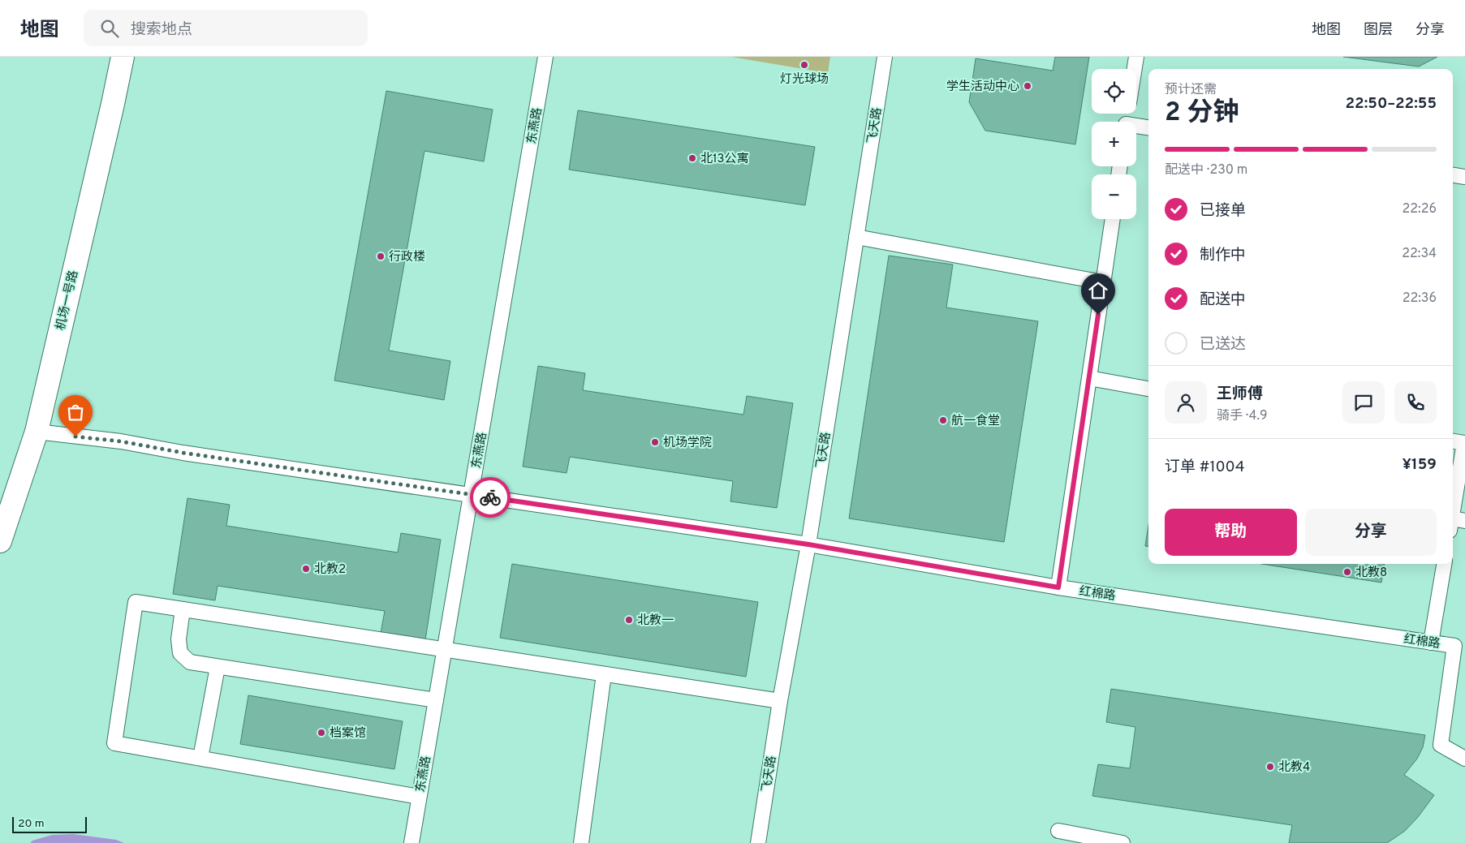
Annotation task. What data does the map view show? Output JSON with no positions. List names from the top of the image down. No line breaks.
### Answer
{"streets":{"main road":["机场一号路"],"lane":["东燕路","飞天路","红棉路"]},"crossings":[["东燕路","红棉路"],["飞天路","红棉路"],["机场一号路","红棉路"]],"places":["灯光球场","学生活动中心","北13公寓","行政楼","航一食堂","机场学院","北教2","北教8","北教一","档案馆","北教4"],"scale_bar":"20 m","page":{"header":"地图","search":"搜索地点","nav":["地图","图层","分享"],"map_buttons":["+","−"],"heading":["2 分钟","预计还需","22:50–22:55"],"panel":["王师傅","骑手 · 4.9","订单 #1004","¥159"],"bar":"配送中 · 230 m","list":[["已接单","22:26"],["制作中","22:34"],["配送中","22:36"],"已送达"],"buttons":["帮助","分享"],"scale":"20 m"}}
